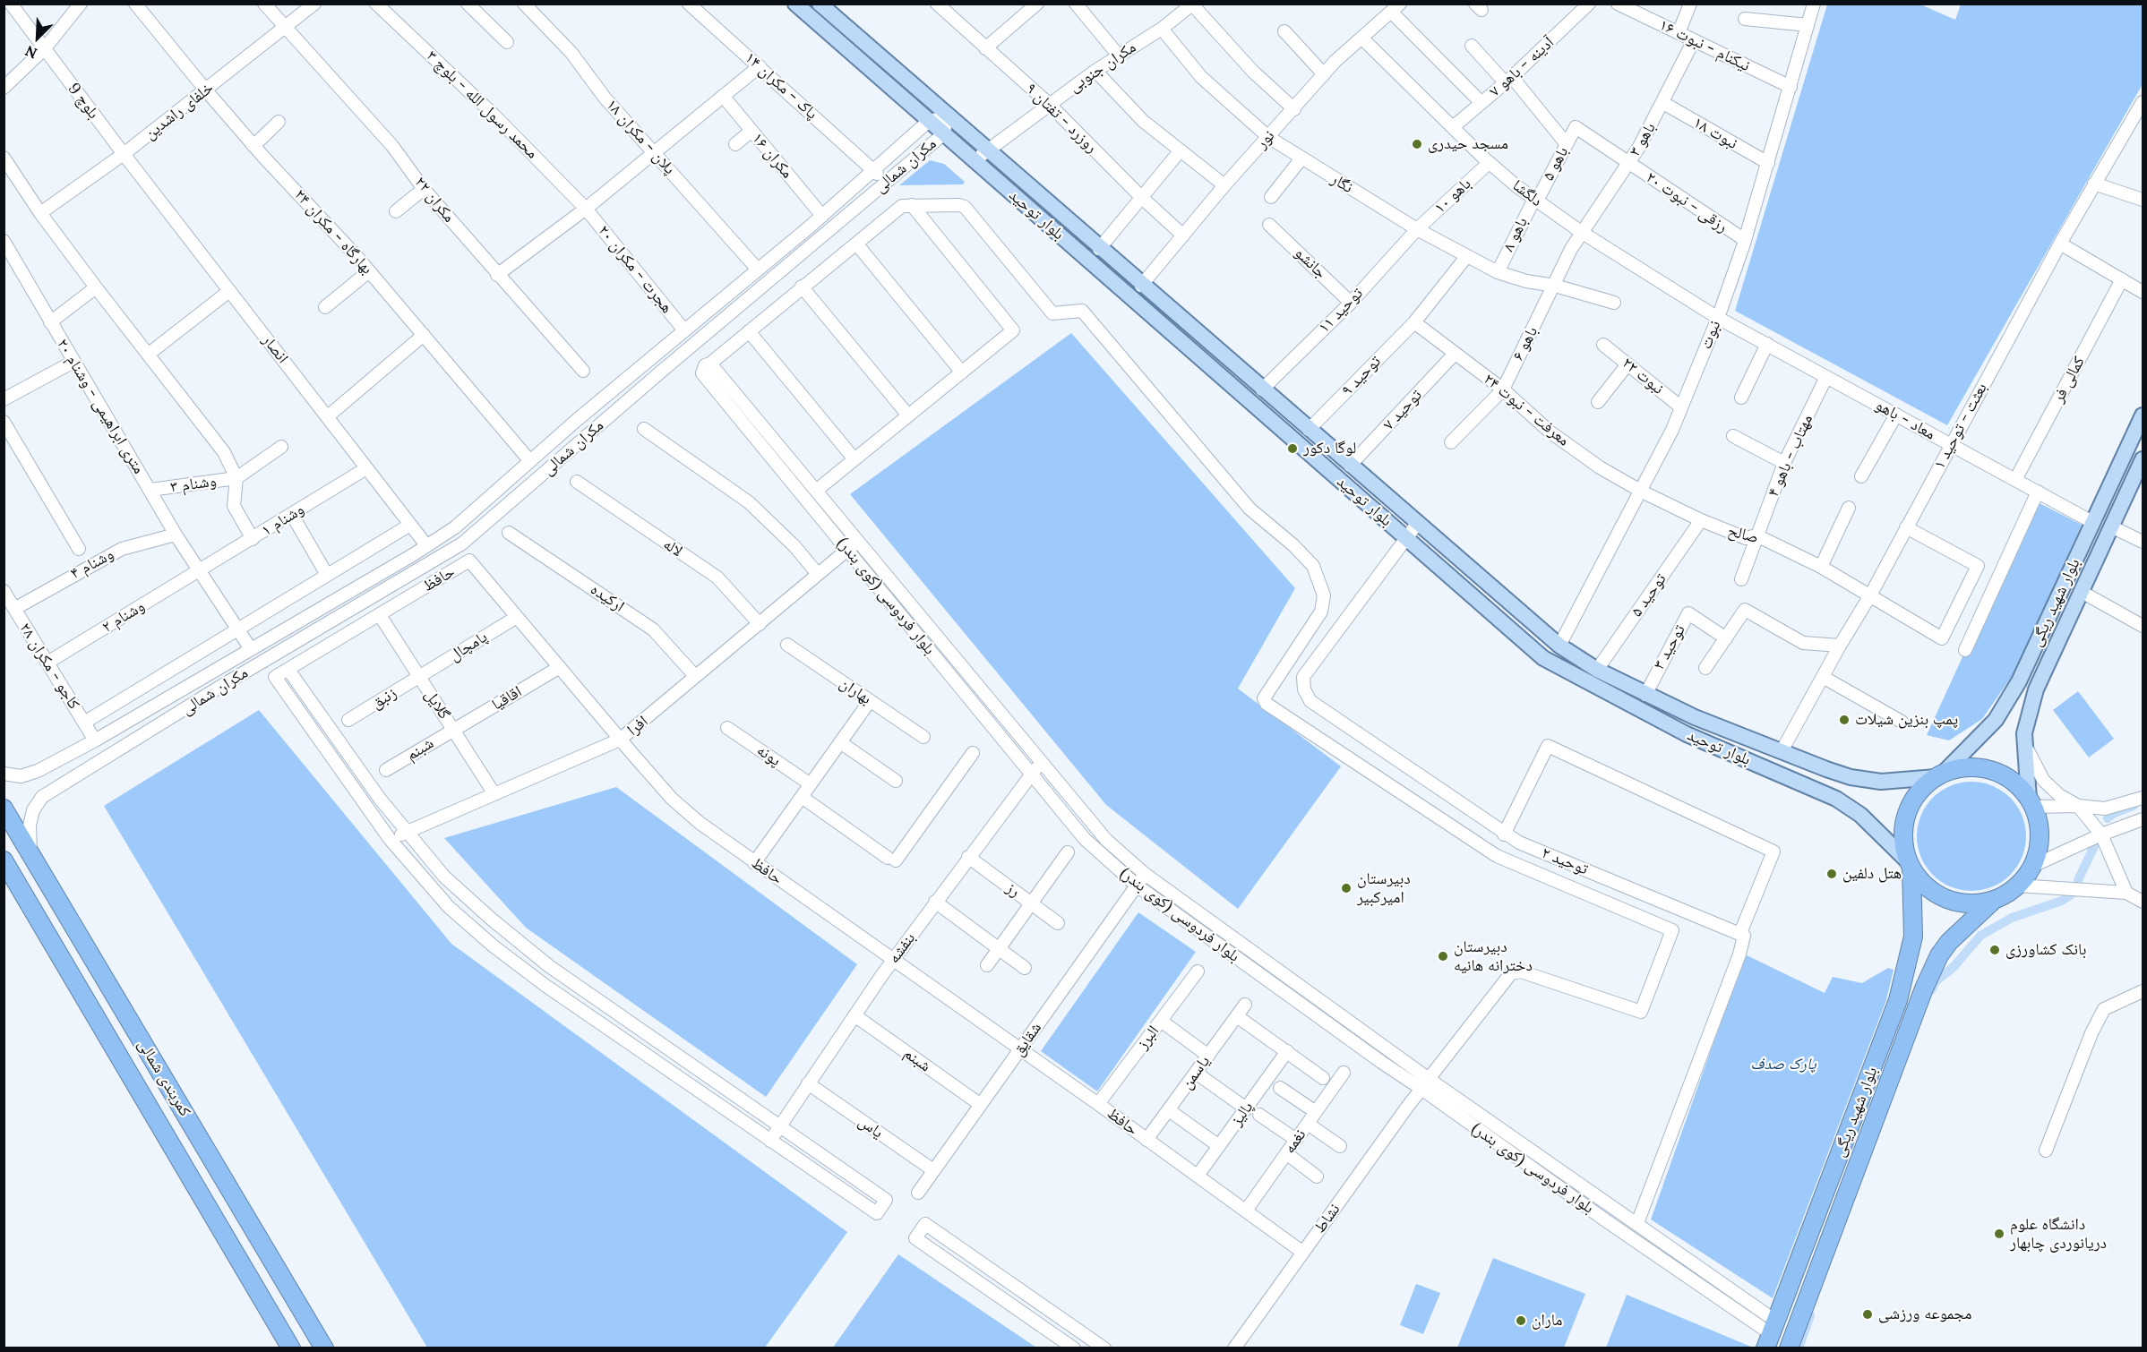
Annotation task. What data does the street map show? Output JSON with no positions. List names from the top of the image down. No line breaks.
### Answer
{"streets":{"highway":["بلوار شهید ریگی","کمربندی شمالی"],"main road":["بلوار توحید"],"street":["نیکنام - نبوت ۱۶","مکران جنوبی","آدینه - باهو ۷","پاک - مکران ۱۴","بلوچ 9","محمد رسول الله - بلوچ ۳","خلفای راشدین","روزرد - تفتان ۹","نبوت ۱۸","پلان - مکران ۱۸","نور","باهو ۳","مکران ۱۶","باهو ۵","مکران شمالی","نگار","دلگشا","باهو ۱۰","مکران ۲۲","رزقی - نبوت ۲۰","بهارگاه - مکران ۲۴","باهو ۸","جانشو","هجرت - مکران ۲۰","توحید ۱۱","نبوت","باهو ۶","انصار","توحید ۹","نبوت ۲۲","کمالی فر","۲۰ متری ابراهیمی - وشنام","توحید ۷","معرفت - نبوت ۲۴","معاد - باهو","بعثت - توحید ۱","مهتاب - باهو ۴","وشنام ۳","وشنام ۱","صالح","لاله","وشنام ۴","حافظ","توحید ۵","بلوار فردوسی (کوی بندر)","ارکیده","وشنام ۲","پامچال","توحید ۳","کاجو - مکران ۲۸","بهاران","زنبق","اقاقیا","گلایل","افرا","شبنم","پونه","توحید ۲","رز","بنفشه","البرز","شقایق","یاسمن","پالیز","یاس","نغمه","نشاط"]},"crossings":[["نیکنام - نبوت ۱۶","باهو ۳"],["نیکنام - نبوت ۱۶","نبوت"],["مکران جنوبی","روزرد - تفتان ۹"],["مکران جنوبی","نگار"],["مکران جنوبی","بلوار توحید"],["آدینه - باهو ۷","دلگشا"],["پاک - مکران ۱۴","مکران شمالی"],["بلوچ 9","خلفای راشدین"],["بلوچ 9","انصار"],["محمد رسول الله - بلوچ ۳","هجرت - مکران ۲۰"],["خلفای راشدین","مکران ۲۲"],["خلفای راشدین","بهارگاه - مکران ۲۴"],["خلفای راشدین","انصار"],["روزرد - تفتان ۹","نور"],["نبوت ۱۸","باهو ۳"],["نبوت ۱۸","نبوت"],["پلان - مکران ۱۸","مکران شمالی"],["نور","نگار"],["نور","دلگشا"],["نور","بلوار توحید"],["باهو ۳","دلگشا"],["باهو ۳","رزقی - نبوت ۲۰"],["باهو ۳","باهو ۶"],["مکران ۱۶","مکران شمالی"],["باهو ۵","دلگشا"],["باهو ۵","رزقی - نبوت ۲۰"],["باهو ۵","باهو ۸"],["مکران شمالی","بلوار توحید"],["مکران شمالی","بهارگاه - مکران ۲۴"],["مکران شمالی","هجرت - مکران ۲۰"],["مکران شمالی","انصار"],["مکران شمالی","۲۰ متری ابراهیمی - وشنام"],["مکران شمالی","کاجو - مکران ۲۸"],["مکران شمالی","کمربندی شمالی"],["نگار","باهو ۱۰"],["نگار","باهو ۸"],["نگار","توحید ۱۱"],["نگار","باهو ۶"],["نگار","توحید ۹"],["دلگشا","باهو ۱۰"],["دلگشا","باهو ۸"],["دلگشا","نبوت"],["دلگشا","باهو ۶"],["دلگشا","معاد - باهو"],["باهو ۱۰","توحید ۱۱"],["رزقی - نبوت ۲۰","نبوت"],["بلوار توحید","توحید ۱۱"],["بلوار توحید","نبوت"],["بلوار توحید","توحید ۹"],["بلوار توحید","توحید ۷"],["بلوار توحید","بعثت - توحید ۱"],["بلوار توحید","توحید ۵"],["بلوار توحید","بلوار شهید ریگی"],["بلوار توحید","توحید ۳"],["بلوار توحید","توحید ۲"],["جانشو","توحید ۱۱"],["نبوت","نبوت ۲۲"],["نبوت","معرفت - نبوت ۲۴"],["نبوت","معاد - باهو"],["نبوت","صالح"],["باهو ۶","معرفت - نبوت ۲۴"],["انصار","وشنام ۱"],["توحید ۹","معرفت - نبوت ۲۴"],["کمالی فر","معاد - باهو"],["۲۰ متری ابراهیمی - وشنام","وشنام ۳"],["۲۰ متری ابراهیمی - وشنام","وشنام ۱"],["۲۰ متری ابراهیمی - وشنام","وشنام ۴"],["۲۰ متری ابراهیمی - وشنام","وشنام ۲"],["توحید ۷","معرفت - نبوت ۲۴"],["معرفت - نبوت ۲۴","صالح"],["معاد - باهو","بعثت - توحید ۱"],["معاد - باهو","مهتاب - باهو ۴"],["معاد - باهو","بلوار شهید ریگی"],["بعثت - توحید ۱","صالح"],["مهتاب - باهو ۴","صالح"],["وشنام ۱","وشنام ۲"],["صالح","توحید ۵"],["لاله","افرا"],["وشنام ۴","کاجو - مکران ۲۸"],["حافظ","پامچال"],["حافظ","اقاقیا"],["حافظ","گلایل"],["حافظ","افرا"],["حافظ","بنفشه"],["حافظ","البرز"],["حافظ","شقایق"],["حافظ","یاسمن"],["حافظ","پالیز"],["حافظ","نغمه"],["حافظ","نشاط"],["بلوار فردوسی (کوی بندر)","بلوار شهید ریگی"],["بلوار فردوسی (کوی بندر)","افرا"],["بلوار فردوسی (کوی بندر)","بنفشه"],["بلوار فردوسی (کوی بندر)","شقایق"],["بلوار فردوسی (کوی بندر)","نشاط"],["ارکیده","افرا"],["وشنام ۲","کاجو - مکران ۲۸"],["پامچال","زنبق"],["پامچال","گلایل"],["زنبق","گلایل"],["اقاقیا","گلایل"],["اقاقیا","شبنم"],["گلایل","افرا"],["گلایل","شبنم"],["شبنم","بنفشه"],["شبنم","شقایق"],["رز","بنفشه"],["بنفشه","یاس"],["شقایق","یاس"]],"parks":["پارک صدف"],"places":["مسجد حیدری","لوگا دکور","پمپ بنزین شیلات","هتل دلفین","دبیرستان امیرکبیر","بانک کشاورزی","دبیرستان دخترانه هانیه","دانشگاه علوم دریانوردی چابهار","مجموعه ورزشی","ماران"],"north":"bottom left"}
